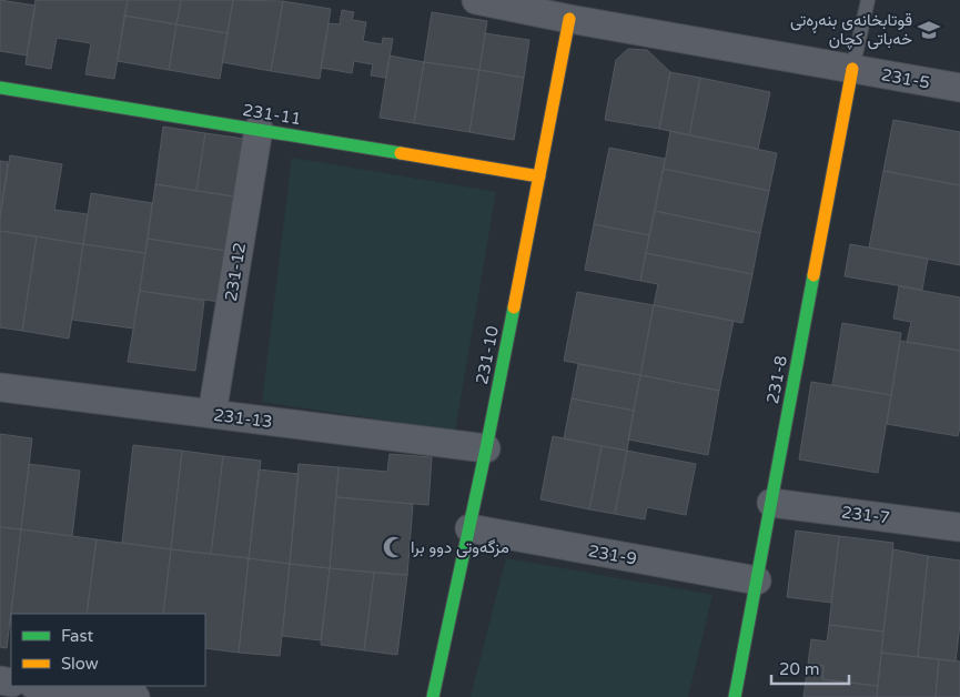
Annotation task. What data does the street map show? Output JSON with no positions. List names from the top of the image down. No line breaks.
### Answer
{"streets":{"street":["231-5","231-11","231-12","231-10","231-8","231-13","231-7","231-9"]},"crossings":[["231-5","231-10"],["231-5","231-8"],["231-11","231-12"],["231-11","231-10"],["231-12","231-13"],["231-10","231-13"],["231-10","231-9"],["231-8","231-7"],["231-8","231-9"]],"places":{"school or university":["قوتابخانەی بنەڕەتی خەباتی کچان"],"mosque":["مزگەوتی دوو برا"]},"legend":["Fast","Slow"],"scale_bar":"20 m"}
